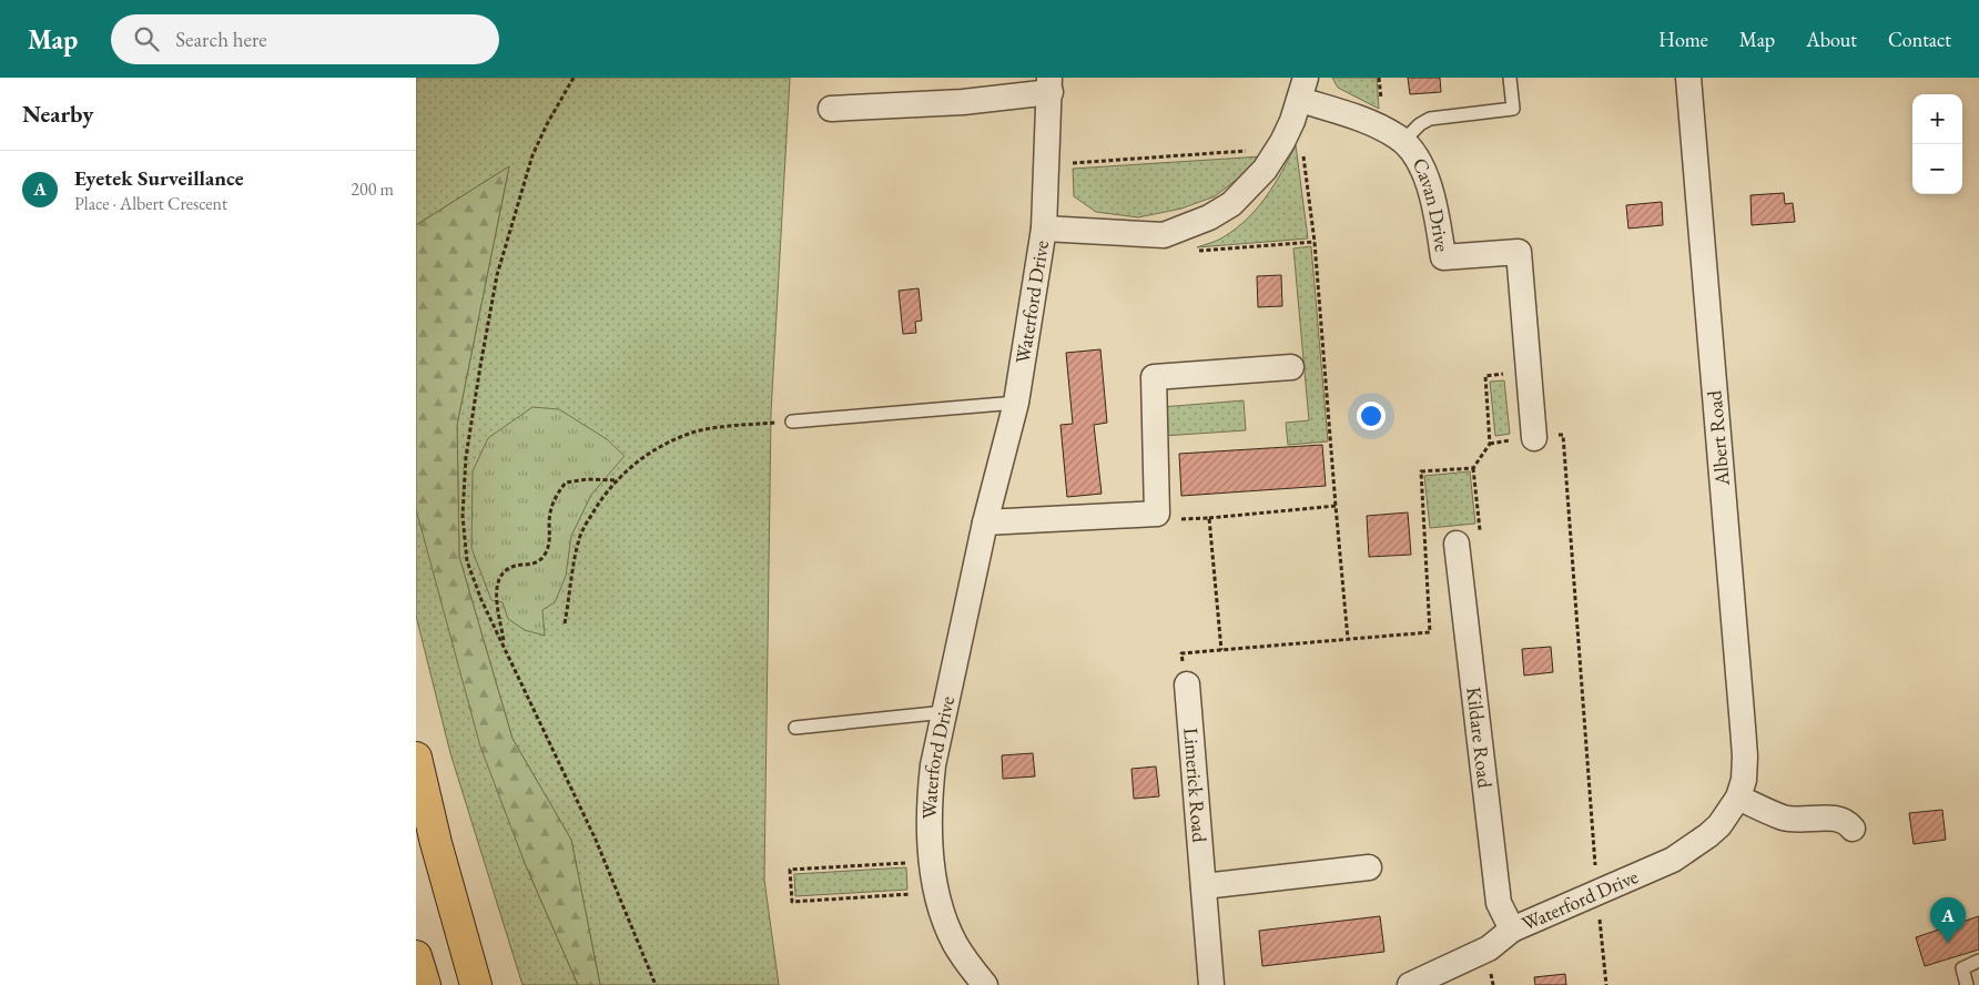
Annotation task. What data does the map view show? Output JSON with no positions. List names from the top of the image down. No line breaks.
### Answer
{"streets":{"street":["Cavan Drive","Waterford Drive","Albert Road","Kildare Road","Limerick Road"]},"crossings":[["Waterford Drive","Albert Road"],["Waterford Drive","Kildare Road"]],"page":{"header":"Map","search":"Search here","nav":["Home","Map","About","Contact"],"heading":"Nearby","map_buttons":["+","−"],"list":[{"mark":"A","name":"Eyetek Surveillance","note":"Place · Albert Crescent","value":"200 m"}],"pins":"A"}}
